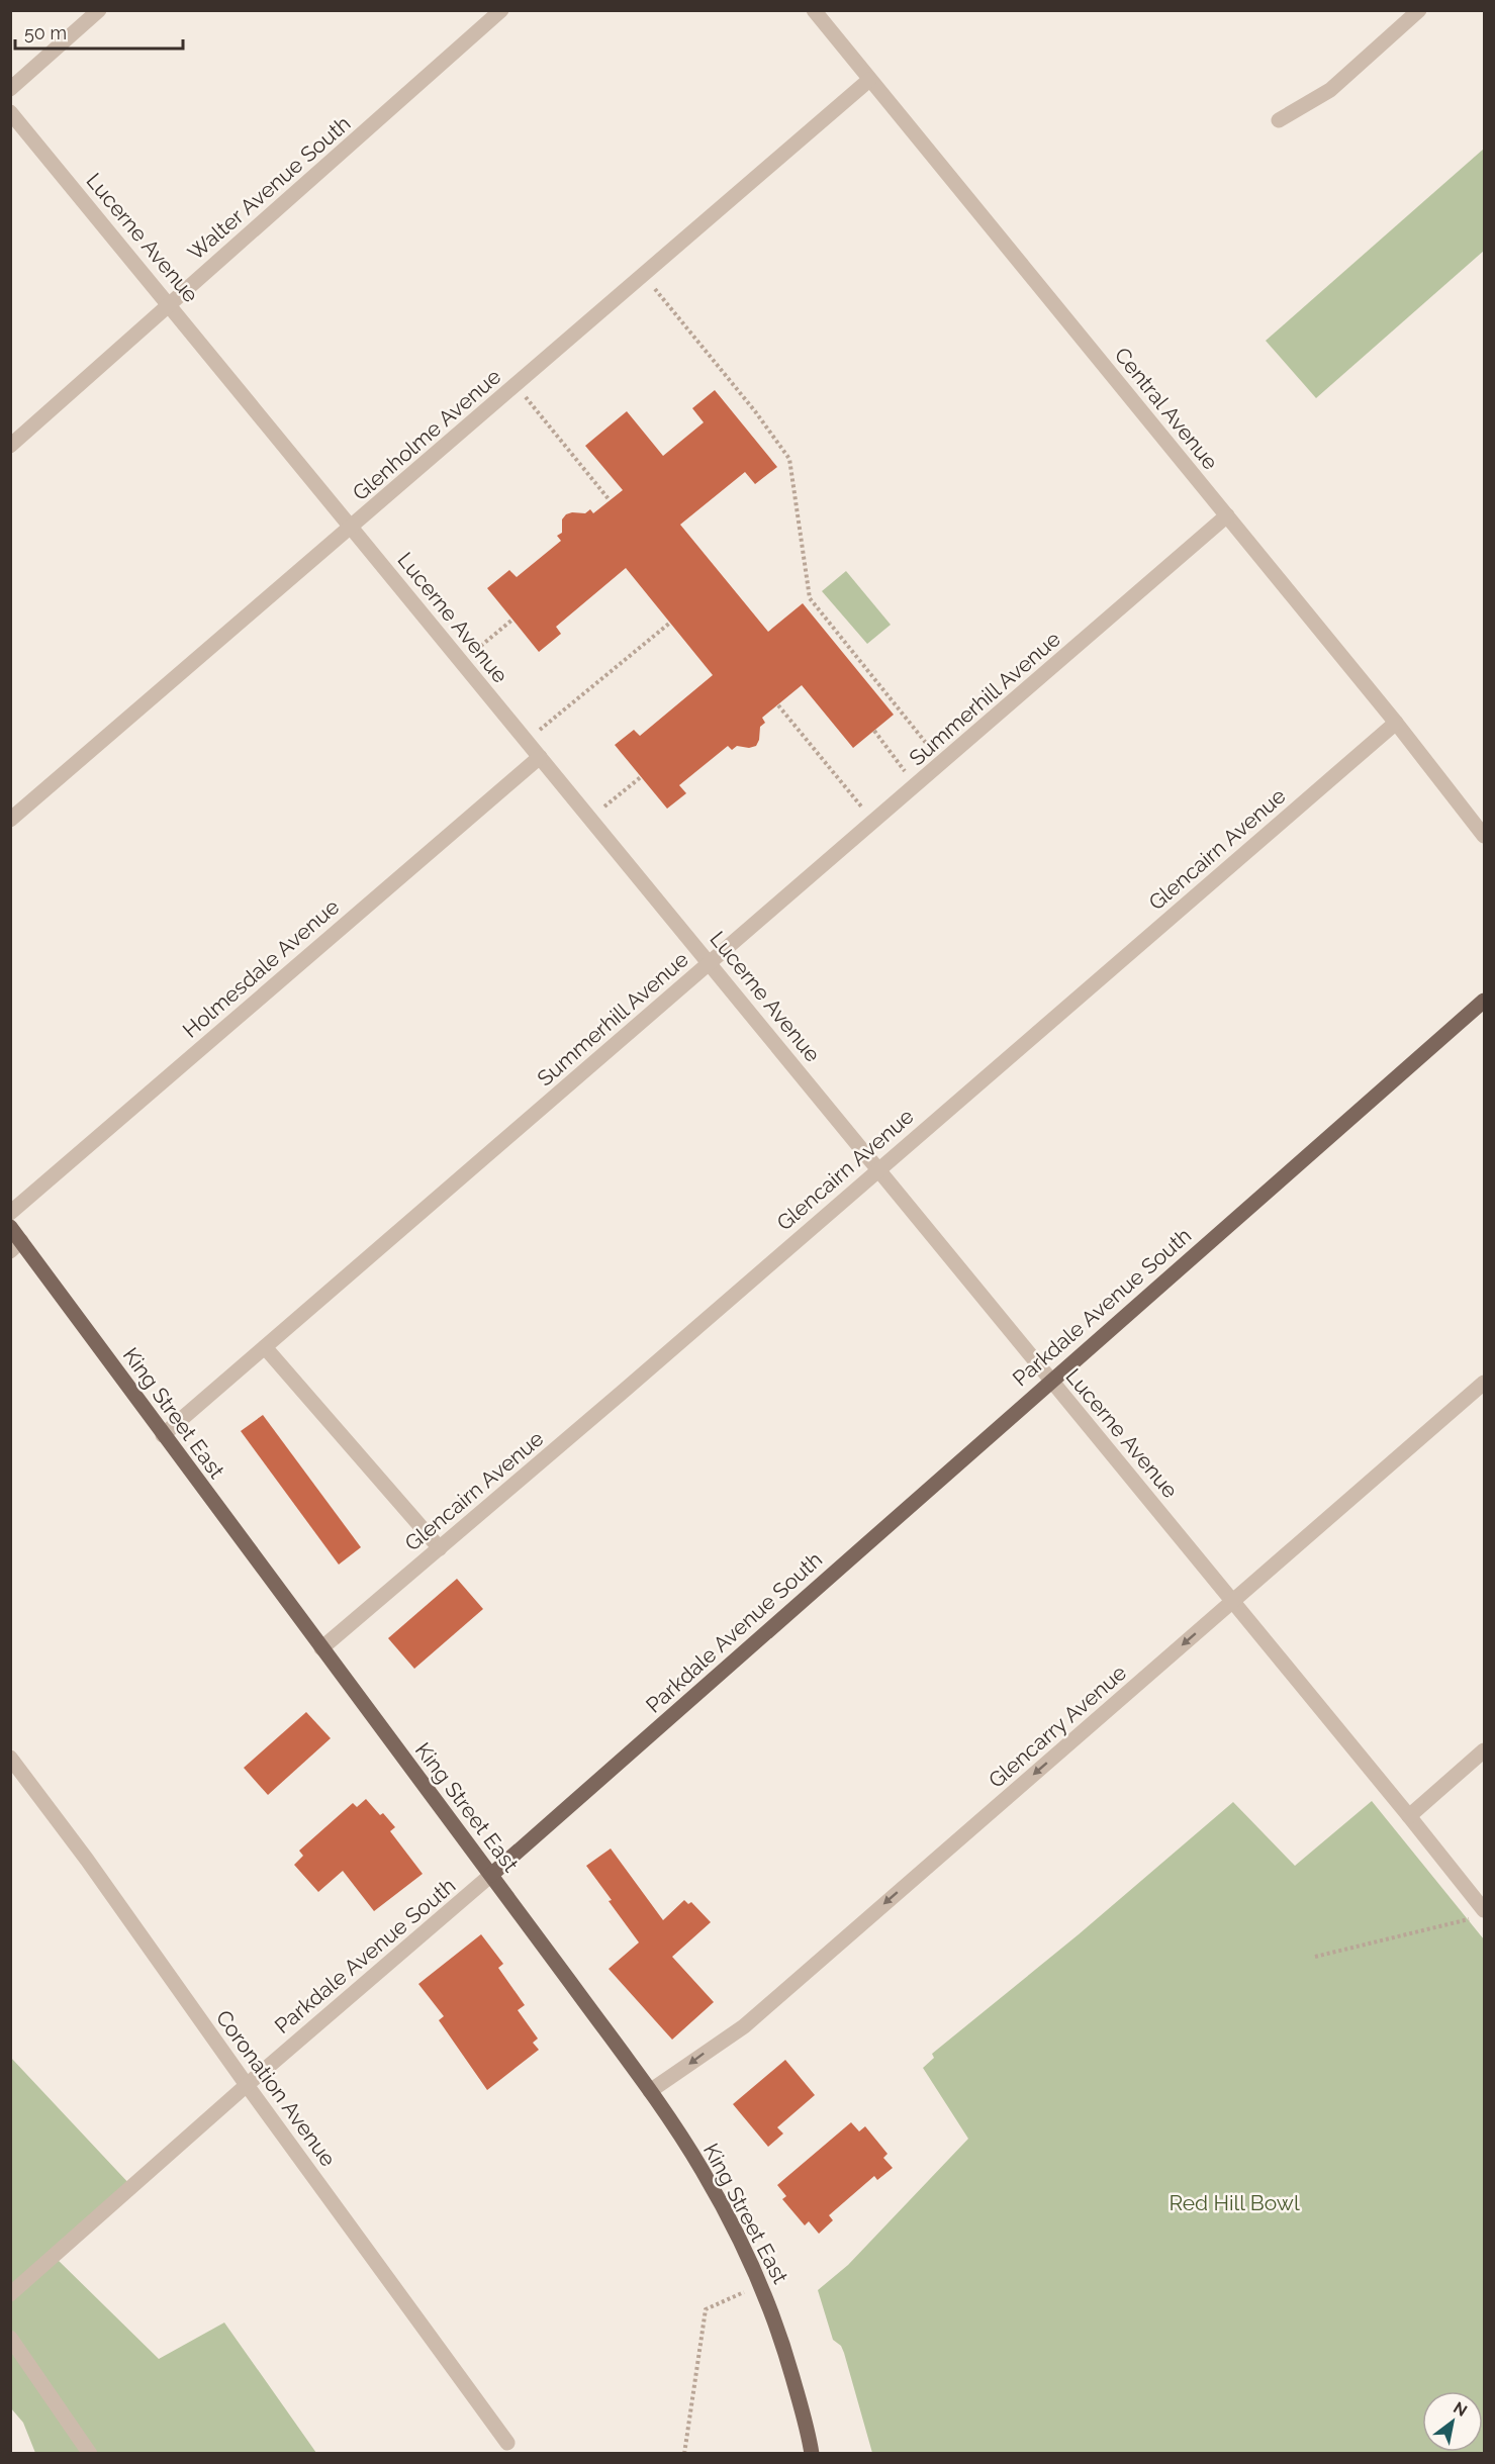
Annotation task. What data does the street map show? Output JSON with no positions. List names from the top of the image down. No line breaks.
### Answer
{"streets":{"main road":["Parkdale Avenue South","King Street East"],"street":["Walter Avenue South","Lucerne Avenue","Central Avenue","Glenholme Avenue","Summerhill Avenue","Glencairn Avenue","Holmesdale Avenue","Glencarry Avenue","Coronation Avenue"]},"crossings":[["Walter Avenue South","Lucerne Avenue"],["Lucerne Avenue","Glenholme Avenue"],["Lucerne Avenue","Summerhill Avenue"],["Lucerne Avenue","Glencairn Avenue"],["Lucerne Avenue","Holmesdale Avenue"],["Lucerne Avenue","Parkdale Avenue South"],["Lucerne Avenue","Glencarry Avenue"],["Central Avenue","Glenholme Avenue"],["Central Avenue","Summerhill Avenue"],["Central Avenue","Glencairn Avenue"],["Summerhill Avenue","King Street East"],["Glencairn Avenue","King Street East"],["Parkdale Avenue South","King Street East"],["Parkdale Avenue South","Coronation Avenue"],["King Street East","Glencarry Avenue"]],"one_way":["Glencarry Avenue"],"parks":["Red Hill Bowl"],"scale_bar":"50 m","north":"top right"}
